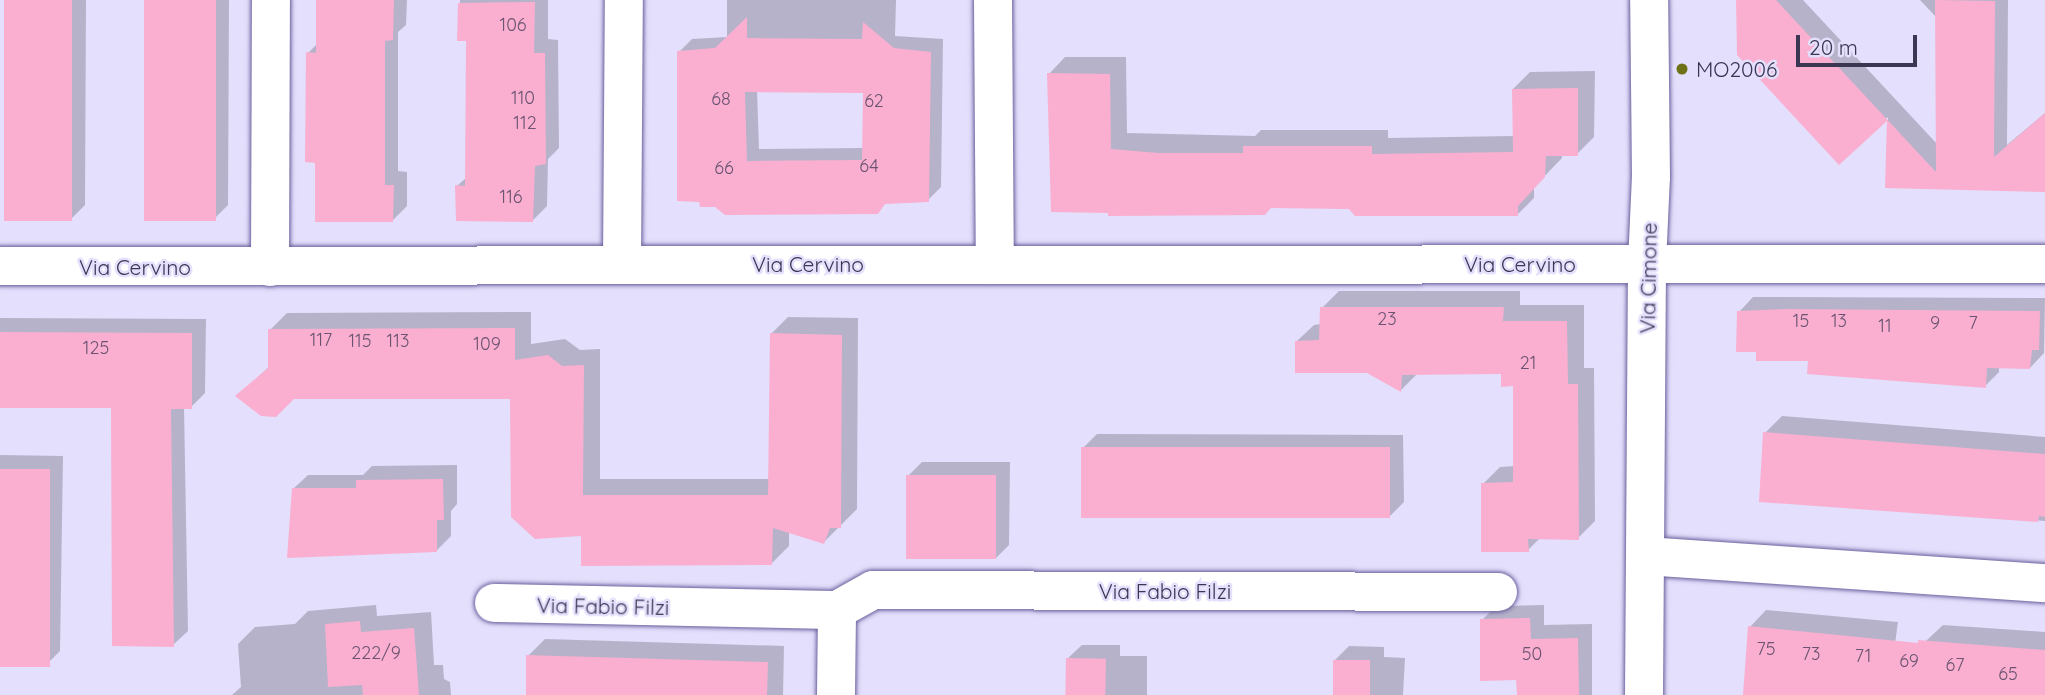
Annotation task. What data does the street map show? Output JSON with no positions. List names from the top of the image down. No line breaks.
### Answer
{"streets":{"street":["Via Cervino","Via Cimone","Via Fabio Filzi"]},"crossings":[["Via Cervino","Via Cimone"]],"places":["MO2006"],"house_numbers":["106","110","68","62","112","64","66","116","23","15","13","9","7","11","117","115","113","109","125","21","75","222/9","50","73","71","69","67","65"],"scale_bar":"20 m"}
